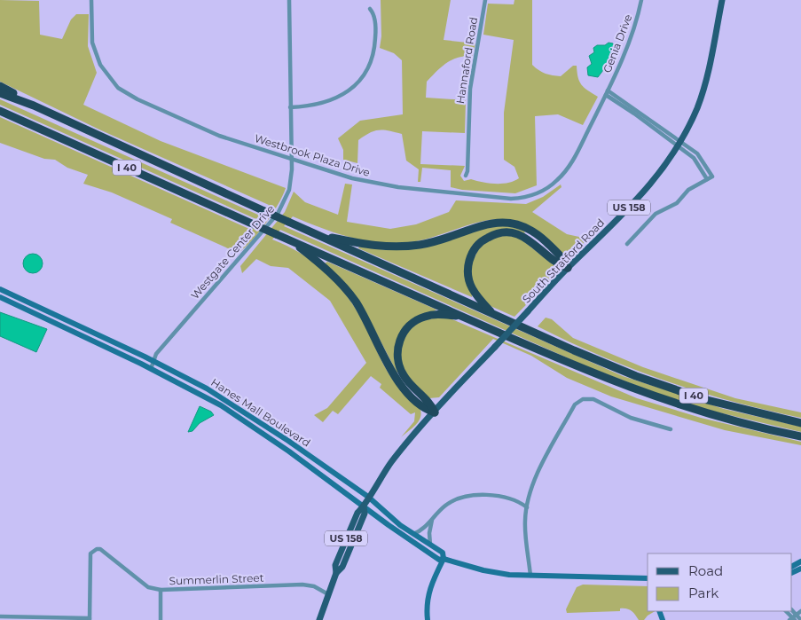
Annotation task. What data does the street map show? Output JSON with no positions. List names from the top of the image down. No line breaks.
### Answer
{"streets":{"highway":["I 40"],"main road":["US 158","South Stratford Road","Hanes Mall Boulevard"],"street":["Genia Drive","Hannaford Road","Westbrook Plaza Drive","Westgate Center Drive","Summerlin Street"]},"crossings":[["Genia Drive","Westbrook Plaza Drive"],["Westbrook Plaza Drive","Westgate Center Drive"],["Westgate Center Drive","Hanes Mall Boulevard"],["South Stratford Road","Hanes Mall Boulevard"],["South Stratford Road","Summerlin Street"]],"legend":["Road","Park"]}
